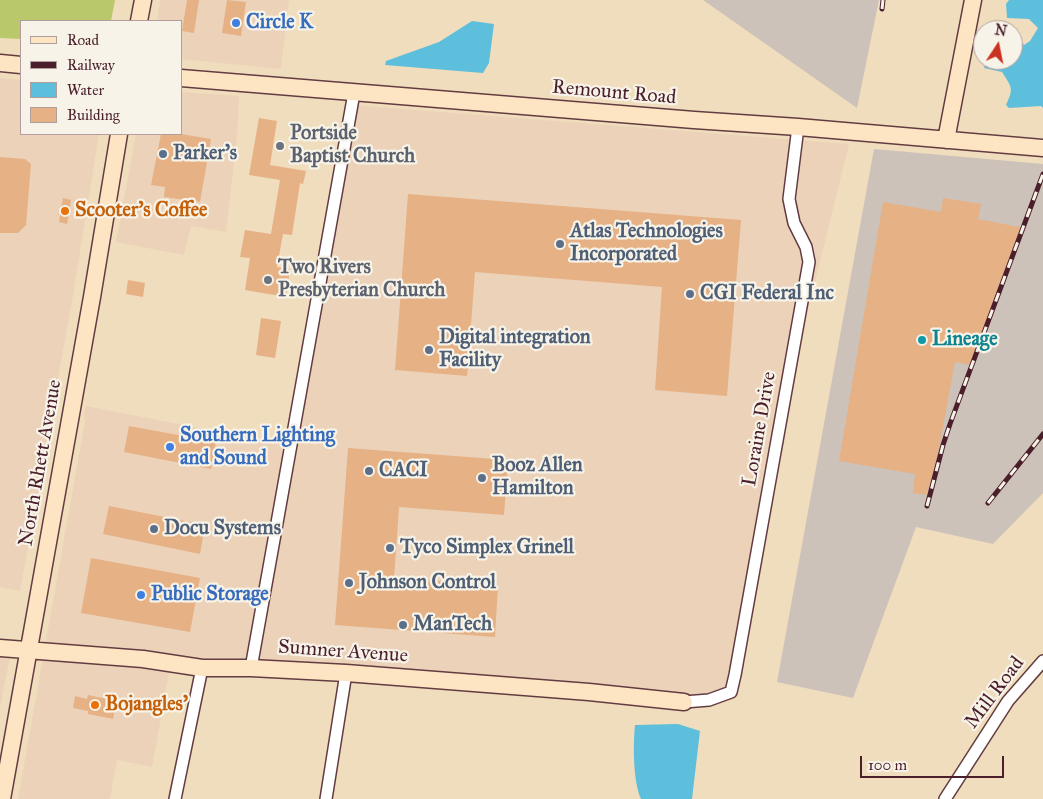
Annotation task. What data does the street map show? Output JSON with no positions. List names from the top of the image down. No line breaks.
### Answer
{"streets":{"main road":["Remount Road","North Rhett Avenue","Sumner Avenue"],"street":["Loraine Drive","Mill Road"]},"crossings":[["Remount Road","Loraine Drive"],["Loraine Drive","Sumner Avenue"],["North Rhett Avenue","Sumner Avenue"]],"places":["Circle K","Portside Baptist Church","Parker’s","Scooter's Coffee","Atlas Technologies Incorporated","Two Rivers Presbyterian Church","CGI Federal Inc","Lineage","Digital integration Facility","Southern Lighting and Sound","CACI","Booz Allen Hamilton","Docu Systems","Tyco Simplex Grinell","Johnson Control","Public Storage","ManTech","Bojangles'"],"legend":["Road","Railway","Water","Building"],"scale_bar":"100 m","north":"top"}
